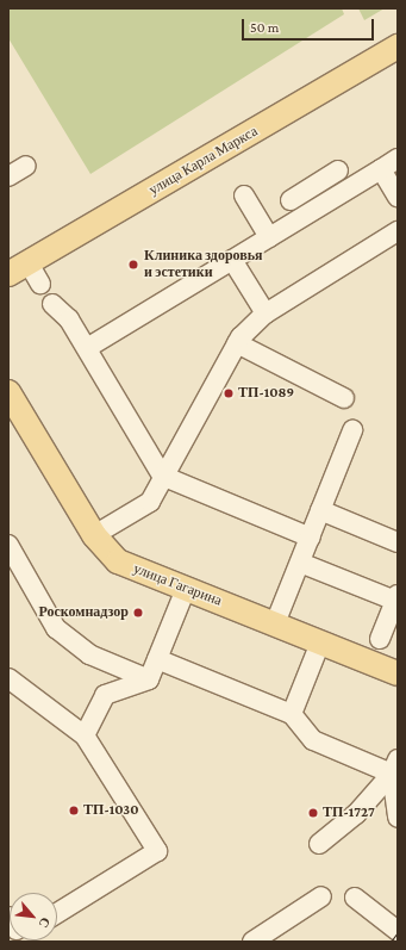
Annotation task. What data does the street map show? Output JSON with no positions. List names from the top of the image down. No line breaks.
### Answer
{"streets":{"main road":["улица Карла Маркса","улица Гагарина"]},"places":["Клиника здоровья и эстетики","ТП-1089","Роскомнадзор","ТП-1030","ТП-1727"],"scale_bar":"50 m","north":"bottom right"}
